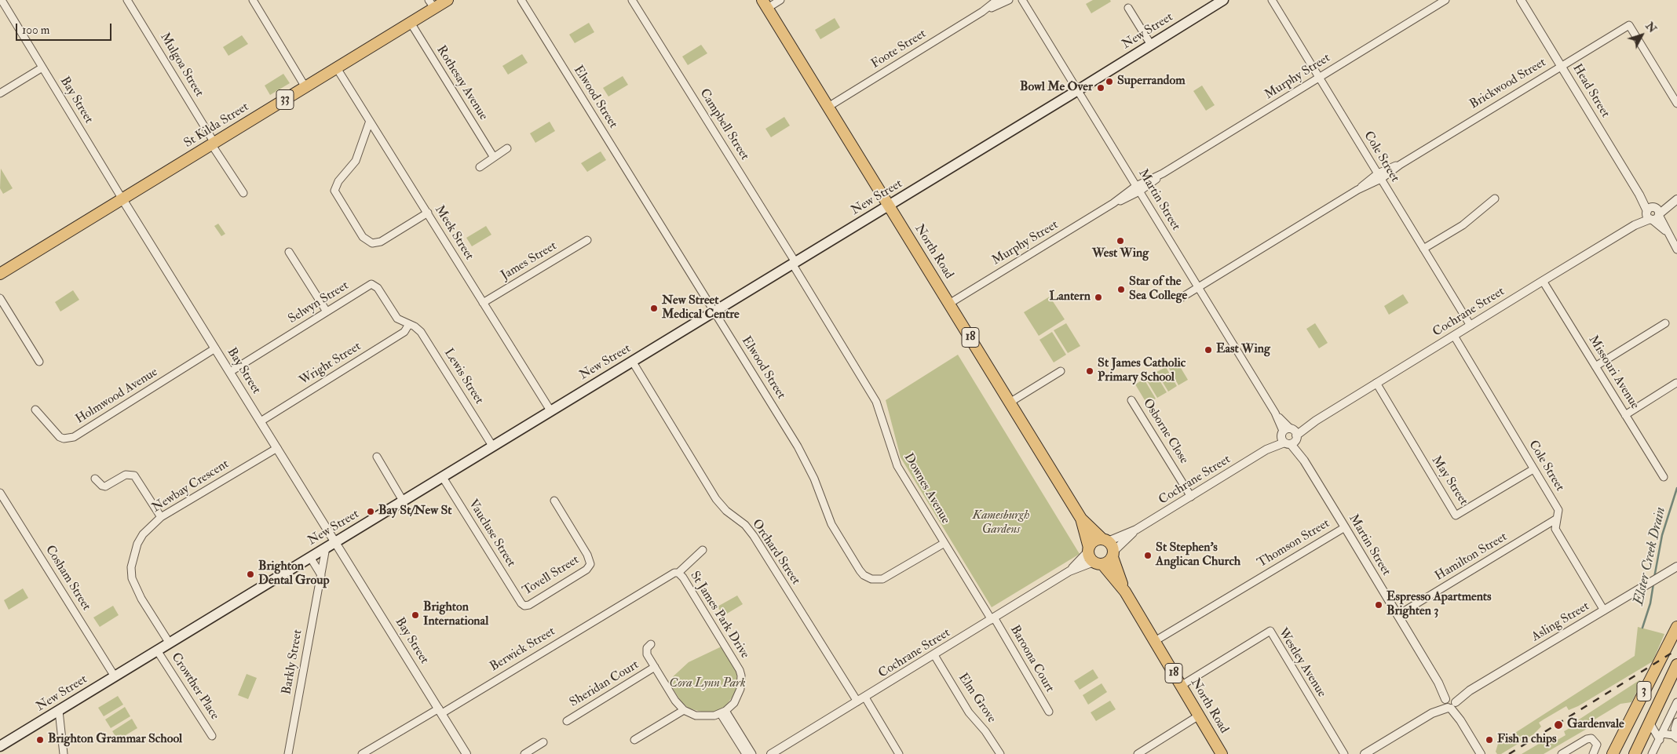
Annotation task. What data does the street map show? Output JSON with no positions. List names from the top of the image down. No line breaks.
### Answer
{"streets":{"main road":["New Street","33","St Kilda Street","North Road","18","3"],"street":["Foote Street","Mulgoa Street","Murphy Street","Rothesay Avenue","Brickwood Street","Head Street","Elwood Street","Bay Street","Campbell Street","Cole Street","Martin Street","Meek Street","James Street","Selwyn Street","Cochrane Street","Wright Street","Missouri Avenue","Lewis Street","Holmwood Avenue","Osborne Close","May Street","Newbay Crescent","Downes Avenue","Vaucluse Street","Thomson Street","Orchard Street","Hamilton Street","Tovell Street","Cosham Street","St James Park Drive","Asling Street","Berwick Street","Baroona Court","Barkly Street","Westley Avenue","Sheridan Court","Crowther Place","Elm Grove"]},"crossings":[["New Street","Elwood Street"],["New Street","Bay Street"],["New Street","Campbell Street"],["New Street","Martin Street"],["New Street","Meek Street"],["New Street","North Road"],["New Street","Lewis Street"],["New Street","Newbay Crescent"],["New Street","Downes Avenue"],["New Street","Vaucluse Street"],["New Street","Orchard Street"],["New Street","Cosham Street"],["New Street","Barkly Street"],["New Street","Crowther Place"],["Foote Street","North Road"],["Mulgoa Street","St Kilda Street"],["Murphy Street","Cole Street"],["Murphy Street","Martin Street"],["Murphy Street","North Road"],["Rothesay Avenue","St Kilda Street"],["Brickwood Street","Head Street"],["Brickwood Street","Cole Street"],["Brickwood Street","Martin Street"],["Head Street","Cochrane Street"],["Elwood Street","Downes Avenue"],["Bay Street","St Kilda Street"],["Bay Street","Selwyn Street"],["Bay Street","Wright Street"],["Bay Street","Holmwood Avenue"],["Bay Street","Newbay Crescent"],["Bay Street","Berwick Street"],["Campbell Street","Downes Avenue"],["St Kilda Street","Meek Street"],["Cole Street","Cochrane Street"],["Cole Street","May Street"],["Cole Street","Hamilton Street"],["Cole Street","Asling Street"],["Martin Street","Cochrane Street"],["Martin Street","Thomson Street"],["Martin Street","Hamilton Street"],["Martin Street","Asling Street"],["Meek Street","James Street"],["North Road","Cochrane Street"],["North Road","18"],["North Road","Thomson Street"],["North Road","Westley Avenue"],["Selwyn Street","Wright Street"],["Selwyn Street","Lewis Street"],["Cochrane Street","18"],["Cochrane Street","Missouri Avenue"],["Cochrane Street","Osborne Close"],["Cochrane Street","May Street"],["Cochrane Street","Downes Avenue"],["Cochrane Street","Orchard Street"],["Cochrane Street","Baroona Court"],["Cochrane Street","Elm Grove"],["Wright Street","Lewis Street"],["Downes Avenue","Baroona Court"],["Vaucluse Street","Tovell Street"],["St James Park Drive","Berwick Street"]],"water":["Elster Creek Drain"],"parks":["Kamesburgh Gardens","Cora Lynn Park"],"places":["Superrandom","Bowl Me Over","West Wing","Star of the Sea College","Lantern","New Street Medical Centre","East Wing","St James Catholic Primary School","Bay St/New St","St Stephen's Anglican Church","Brighton Dental Group","Espresso Apartments Brighten 3","Brighton International","Gardenvale","Brighton Grammar School","Fish n chips"],"scale_bar":"100 m","north":"top right"}
